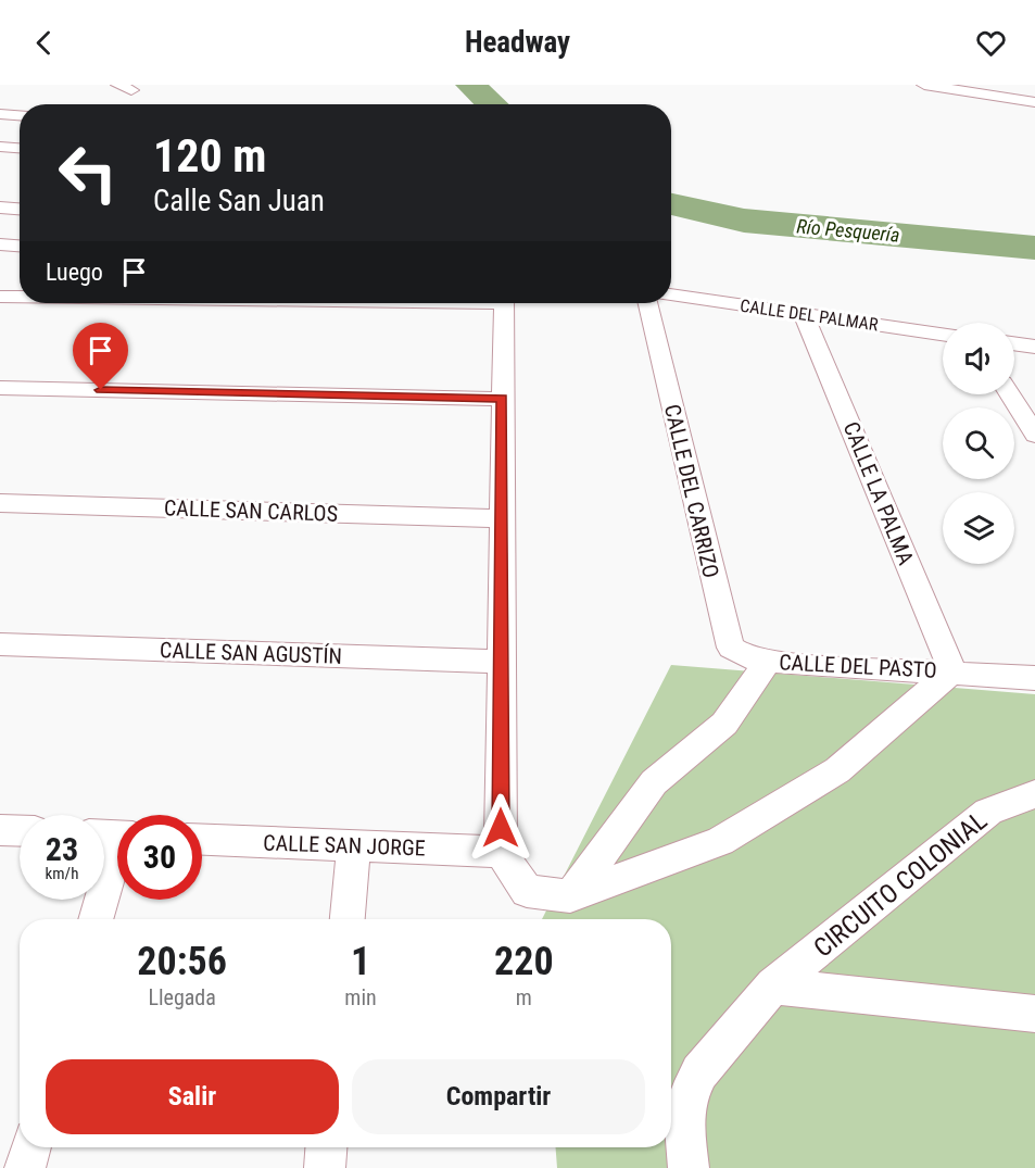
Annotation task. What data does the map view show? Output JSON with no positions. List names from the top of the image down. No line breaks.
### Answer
{"streets":{"street":["CALLE DEL PALMAR","CALLE DEL CARRIZO","CALLE LA PALMA","CALLE SAN CARLOS","CALLE SAN AGUSTÍN","CALLE DEL PASTO","CALLE SAN JORGE","CIRCUITO COLONIAL"]},"crossings":[["CALLE DEL PALMAR","CALLE LA PALMA"],["CALLE DEL CARRIZO","CALLE DEL PASTO"],["CALLE LA PALMA","CALLE DEL PASTO"]],"water":["Río Pesquería"],"page":{"header":"Headway","turn":["120 m","Calle San Juan"],"then":"Luego","speed":"23 km/h","limit":"30","eta":["20:56","Llegada","1","min","220","m"],"buttons":["Salir","Compartir"]}}
